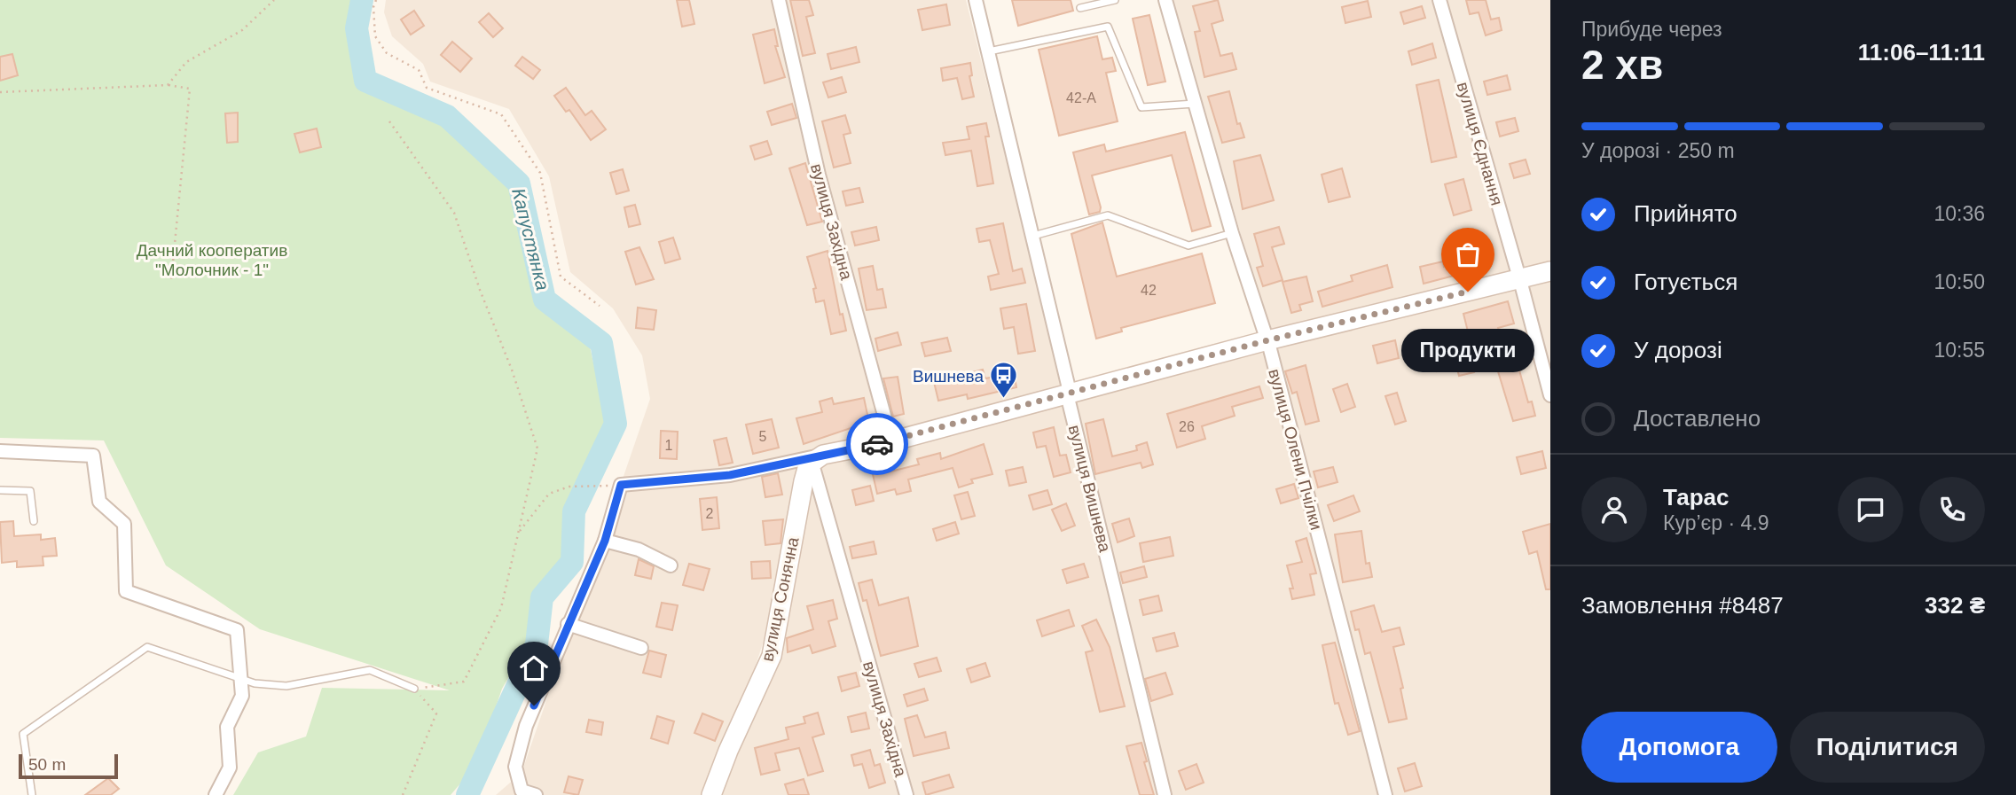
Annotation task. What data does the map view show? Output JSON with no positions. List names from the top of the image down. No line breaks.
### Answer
{"streets":{"street":["вулиця Єднання","вулиця Західна","вулиця Олени Пчілки","вулиця Вишнева","вулиця Сонячна"]},"crossings":[["вулиця Західна","вулиця Сонячна"]],"water":["Капустянка"],"parks":["Дачний кооператив \"Молочник - 1\""],"places":{"other":["Продукти"],"bus stop":["Вишнева"]},"house_numbers":["42-А","42","26","5","1","2"],"scale_bar":"50 m","page":{"heading":["2 хв","Прибуде через","11:06–11:11"],"panel":["Тарас","Кур’єр · 4.9","Замовлення #8487","332 ₴"],"bar":"У дорозі · 250 m","list":[["Прийнято","10:36"],["Готується","10:50"],["У дорозі","10:55"],"Доставлено"],"bubble":"Продукти","buttons":["Допомога","Поділитися"],"scale":"50 m"}}
